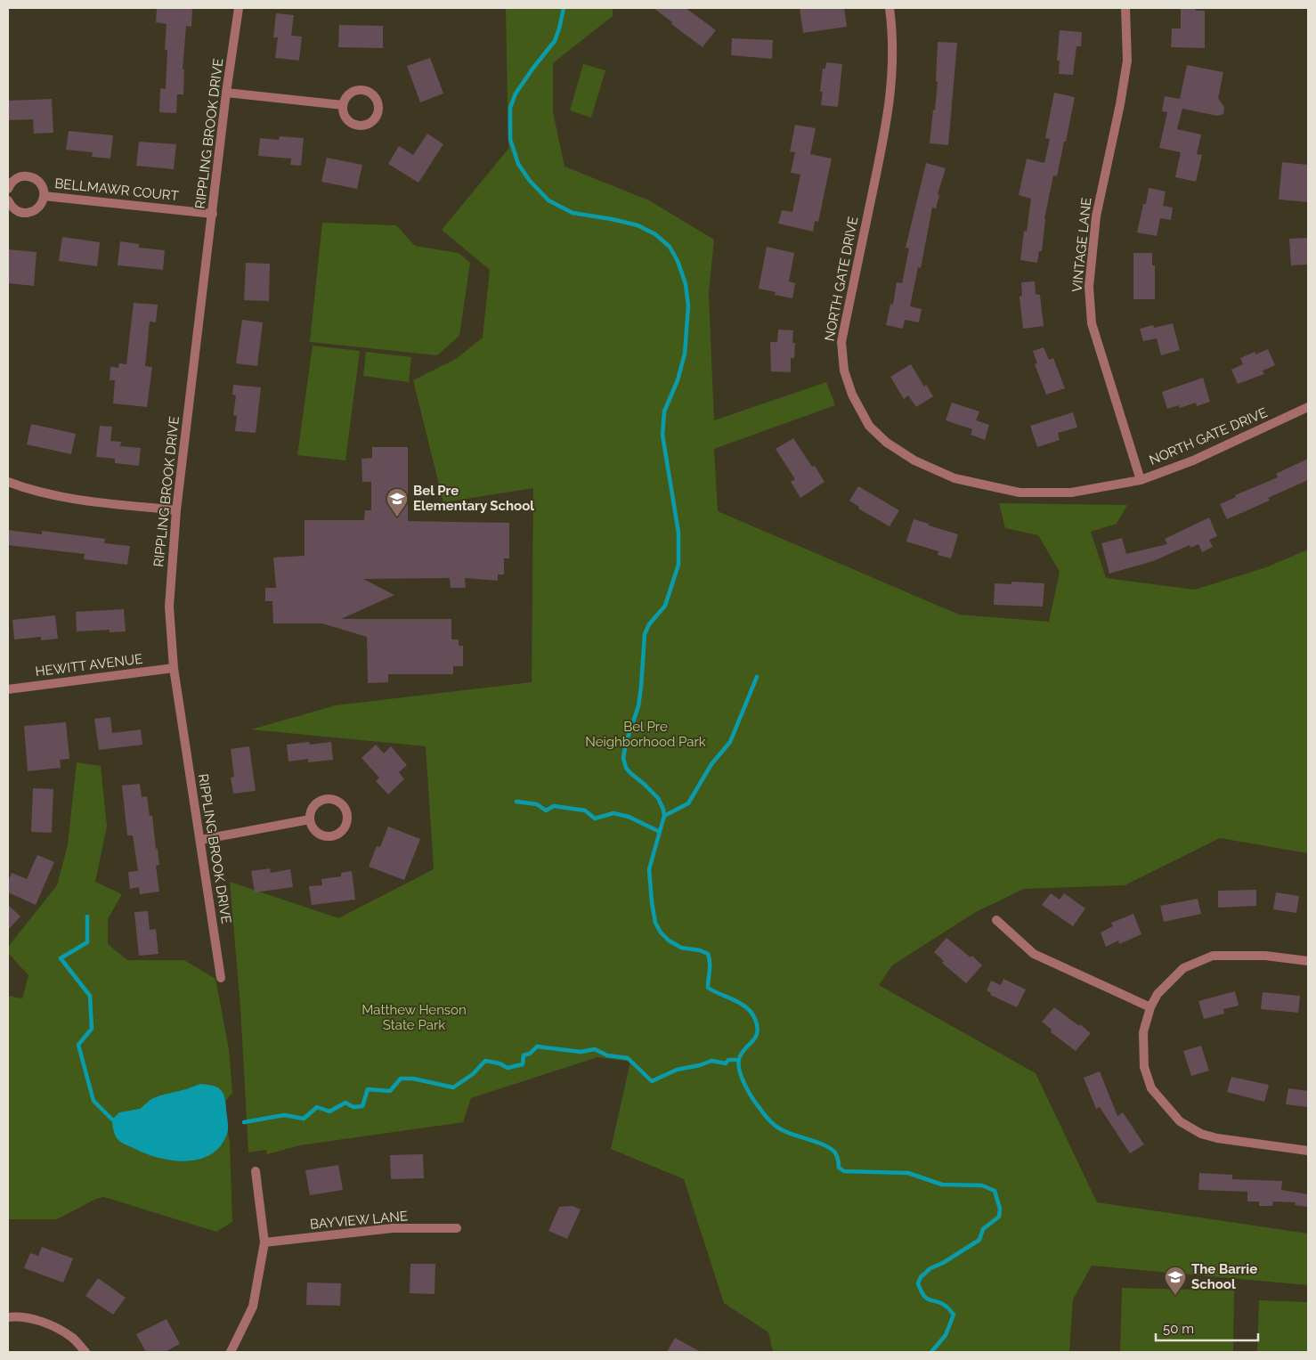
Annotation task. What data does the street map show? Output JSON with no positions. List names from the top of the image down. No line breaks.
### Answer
{"streets":{"street":["RIPPLING BROOK DRIVE","BELLMAWR COURT","VINTAGE LANE","NORTH GATE DRIVE","HEWITT AVENUE","BAYVIEW LANE"]},"crossings":[["RIPPLING BROOK DRIVE","BELLMAWR COURT"],["RIPPLING BROOK DRIVE","HEWITT AVENUE"],["VINTAGE LANE","NORTH GATE DRIVE"]],"parks":["Bel Pre Neighborhood Park","Matthew Henson State Park"],"places":{"school or university":["Bel Pre Elementary School","The Barrie School"]},"scale_bar":"50 m"}
